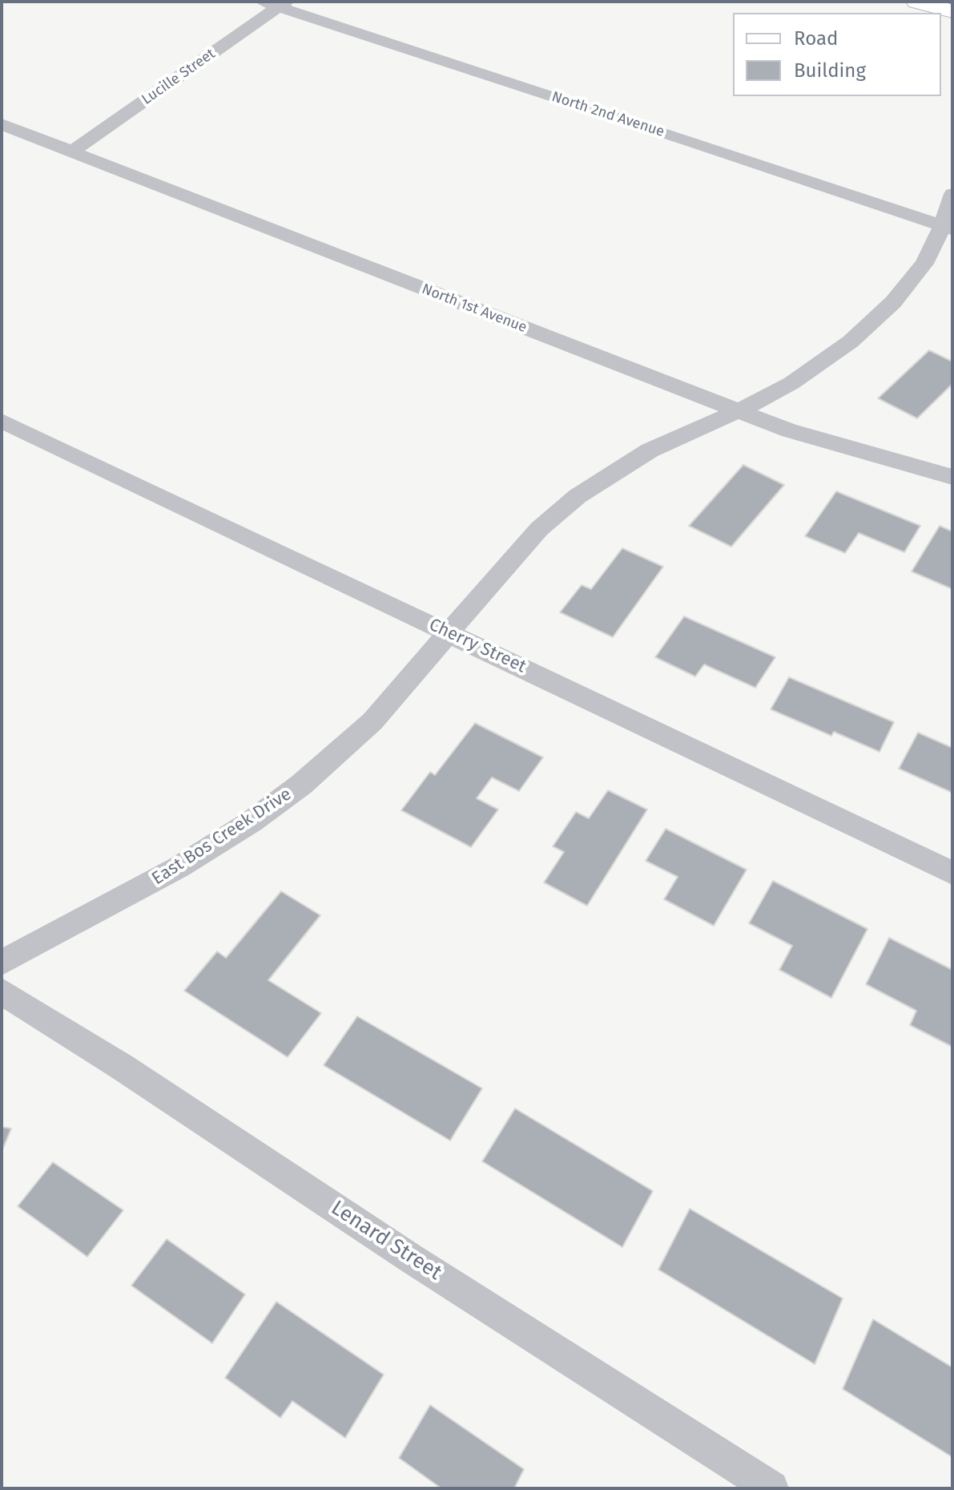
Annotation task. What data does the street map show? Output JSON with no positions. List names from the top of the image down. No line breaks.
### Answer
{"streets":{"street":["Lucille Street","North 2nd Avenue","North 1st Avenue","Cherry Street","East Bos Creek Drive","Lenard Street"]},"crossings":[["Lucille Street","North 2nd Avenue"],["Lucille Street","North 1st Avenue"],["North 2nd Avenue","East Bos Creek Drive"],["North 1st Avenue","East Bos Creek Drive"],["Cherry Street","East Bos Creek Drive"]],"legend":["Road","Building"]}
